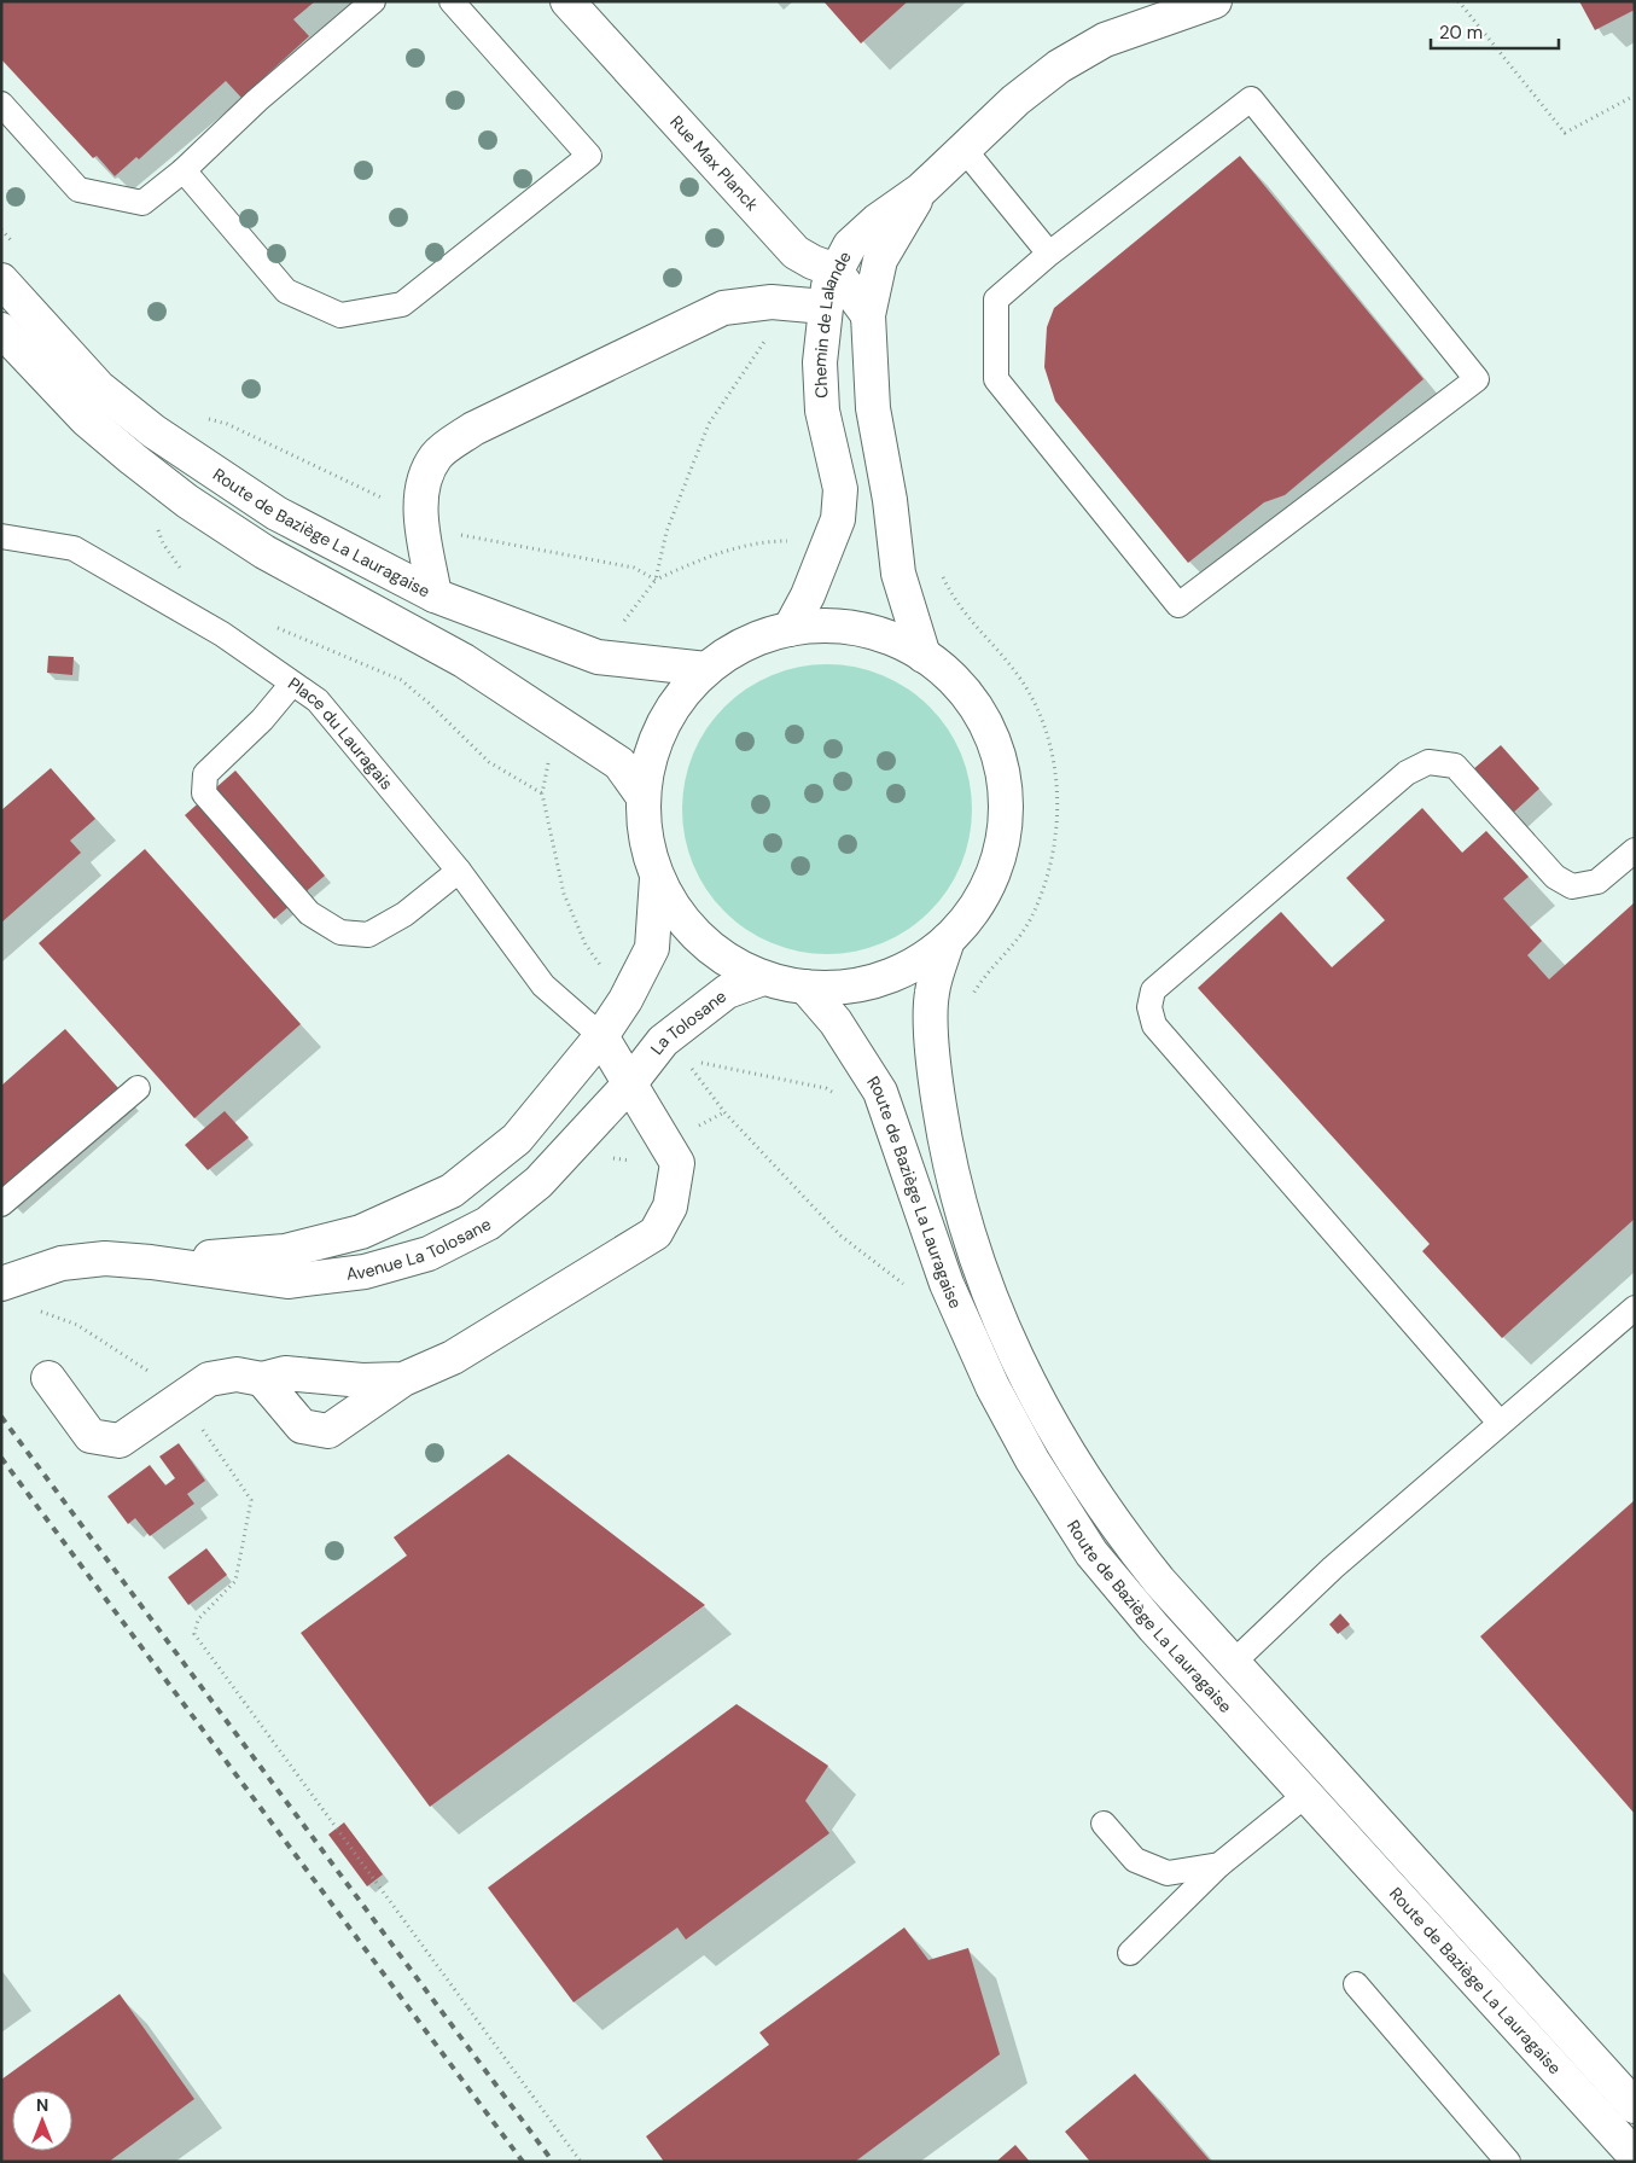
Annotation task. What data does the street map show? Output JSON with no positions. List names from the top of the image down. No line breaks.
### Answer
{"streets":{"main road":["Rue Max Planck","Chemin de Lalande","Route de Baziège La Lauragaise","La Tolosane","Avenue La Tolosane"],"lane":["Place du Lauragais"]},"crossings":[["Rue Max Planck","Chemin de Lalande"],["Place du Lauragais","Avenue La Tolosane"],["La Tolosane","Avenue La Tolosane"]],"scale_bar":"20 m","north":"top"}
